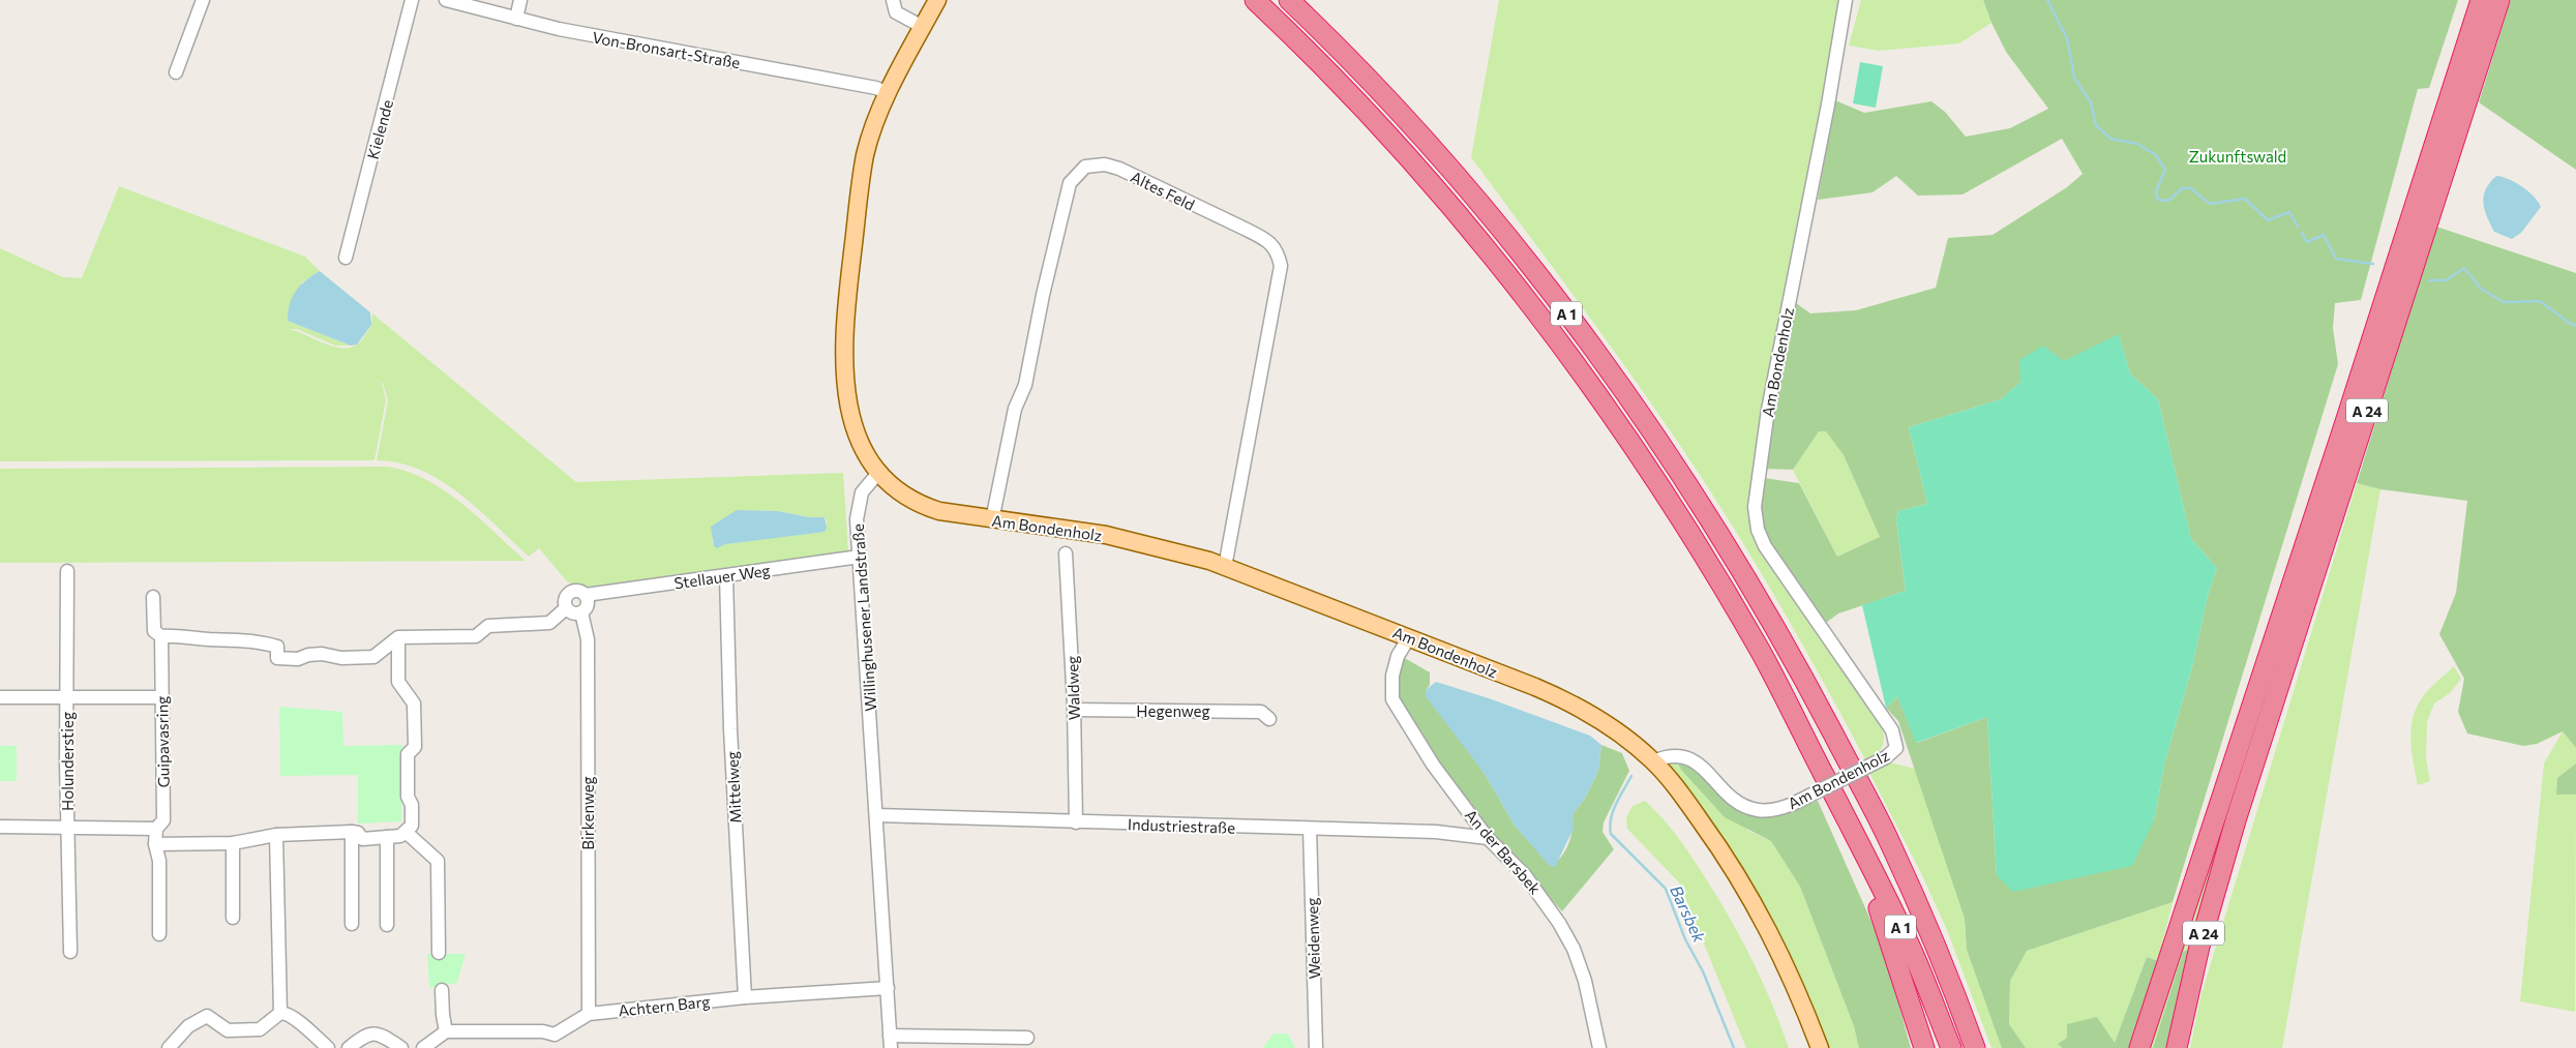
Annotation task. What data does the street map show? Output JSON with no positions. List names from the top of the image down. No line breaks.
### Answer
{"streets":{"highway":["A 1","A 24"],"main road":["Am Bondenholz"],"street":["Von-Bronsart-Straße","Kielende","Altes Feld","Stellauer Weg","Willinghusener Landstraße","Waldweg","Hegenweg","Guipavasring","Holunderstieg","Mittelweg","Birkenweg","Industriestraße","An der Barsbek","Weidenweg","Achtern Barg"]},"crossings":[["Altes Feld","Am Bondenholz"],["Am Bondenholz","Willinghusener Landstraße"],["Am Bondenholz","An der Barsbek"],["Stellauer Weg","Willinghusener Landstraße"],["Stellauer Weg","Mittelweg"],["Stellauer Weg","Birkenweg"],["Willinghusener Landstraße","Industriestraße"],["Willinghusener Landstraße","Achtern Barg"],["Waldweg","Hegenweg"],["Waldweg","Industriestraße"],["Mittelweg","Achtern Barg"],["Birkenweg","Achtern Barg"],["Industriestraße","An der Barsbek"],["Industriestraße","Weidenweg"]],"water":["Barsbek"],"parks":["Zukunftswald"]}
